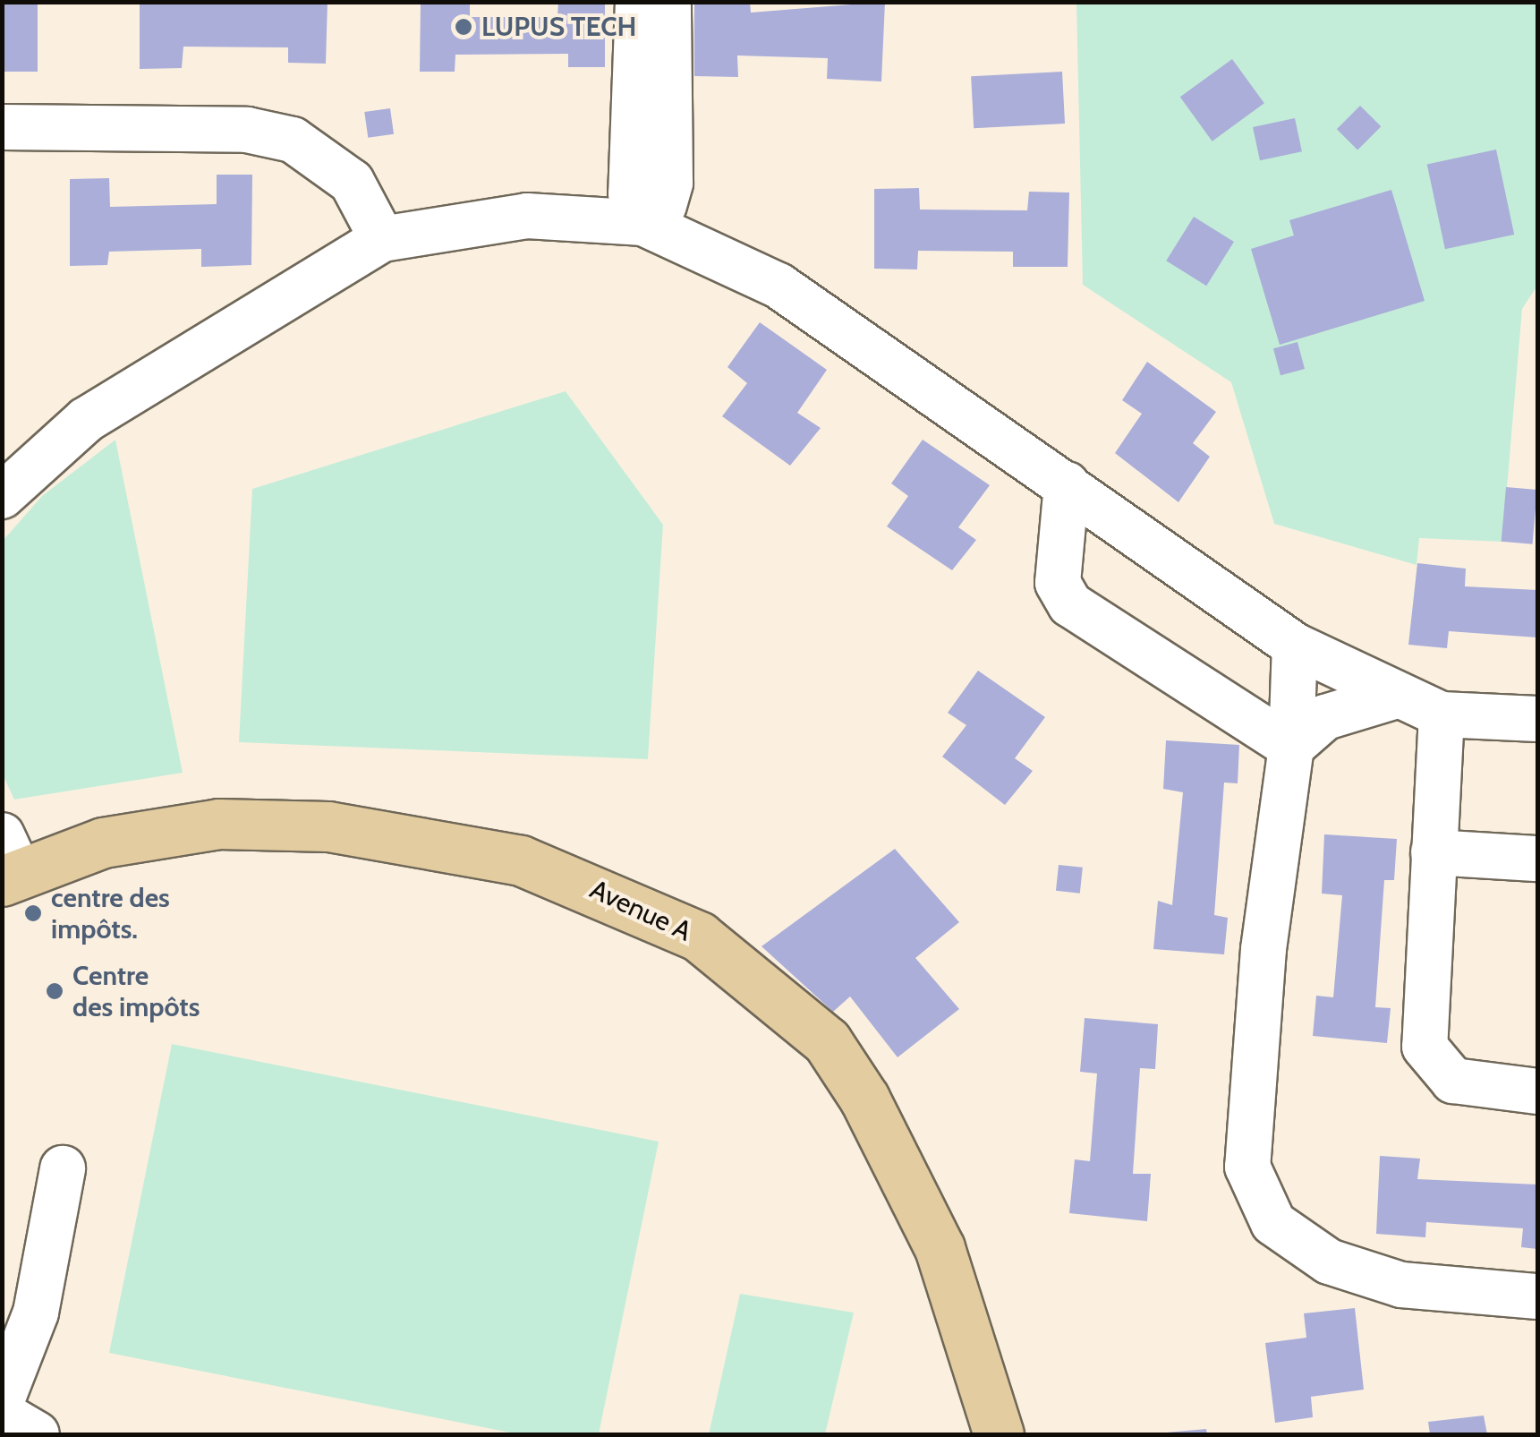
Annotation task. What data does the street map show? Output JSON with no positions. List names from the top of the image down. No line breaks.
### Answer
{"streets":{"main road":["Avenue A"]},"places":["LUPUS TECH","centre des impôts.","Centre des impôts"]}
